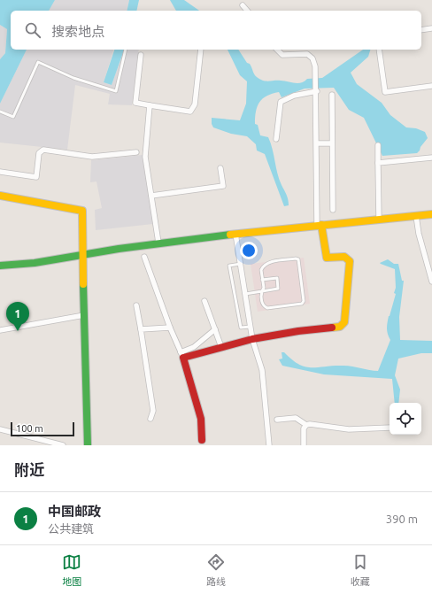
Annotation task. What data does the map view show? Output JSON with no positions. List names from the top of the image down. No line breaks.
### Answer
{"scale_bar":"100 m","page":{"search":"搜索地点","pins":"1","scale":"100 m","heading":"附近","list":[{"mark":"1","name":"中国邮政","note":"公共建筑","value":"390 m"}],"nav":["地图","路线","收藏"]}}
